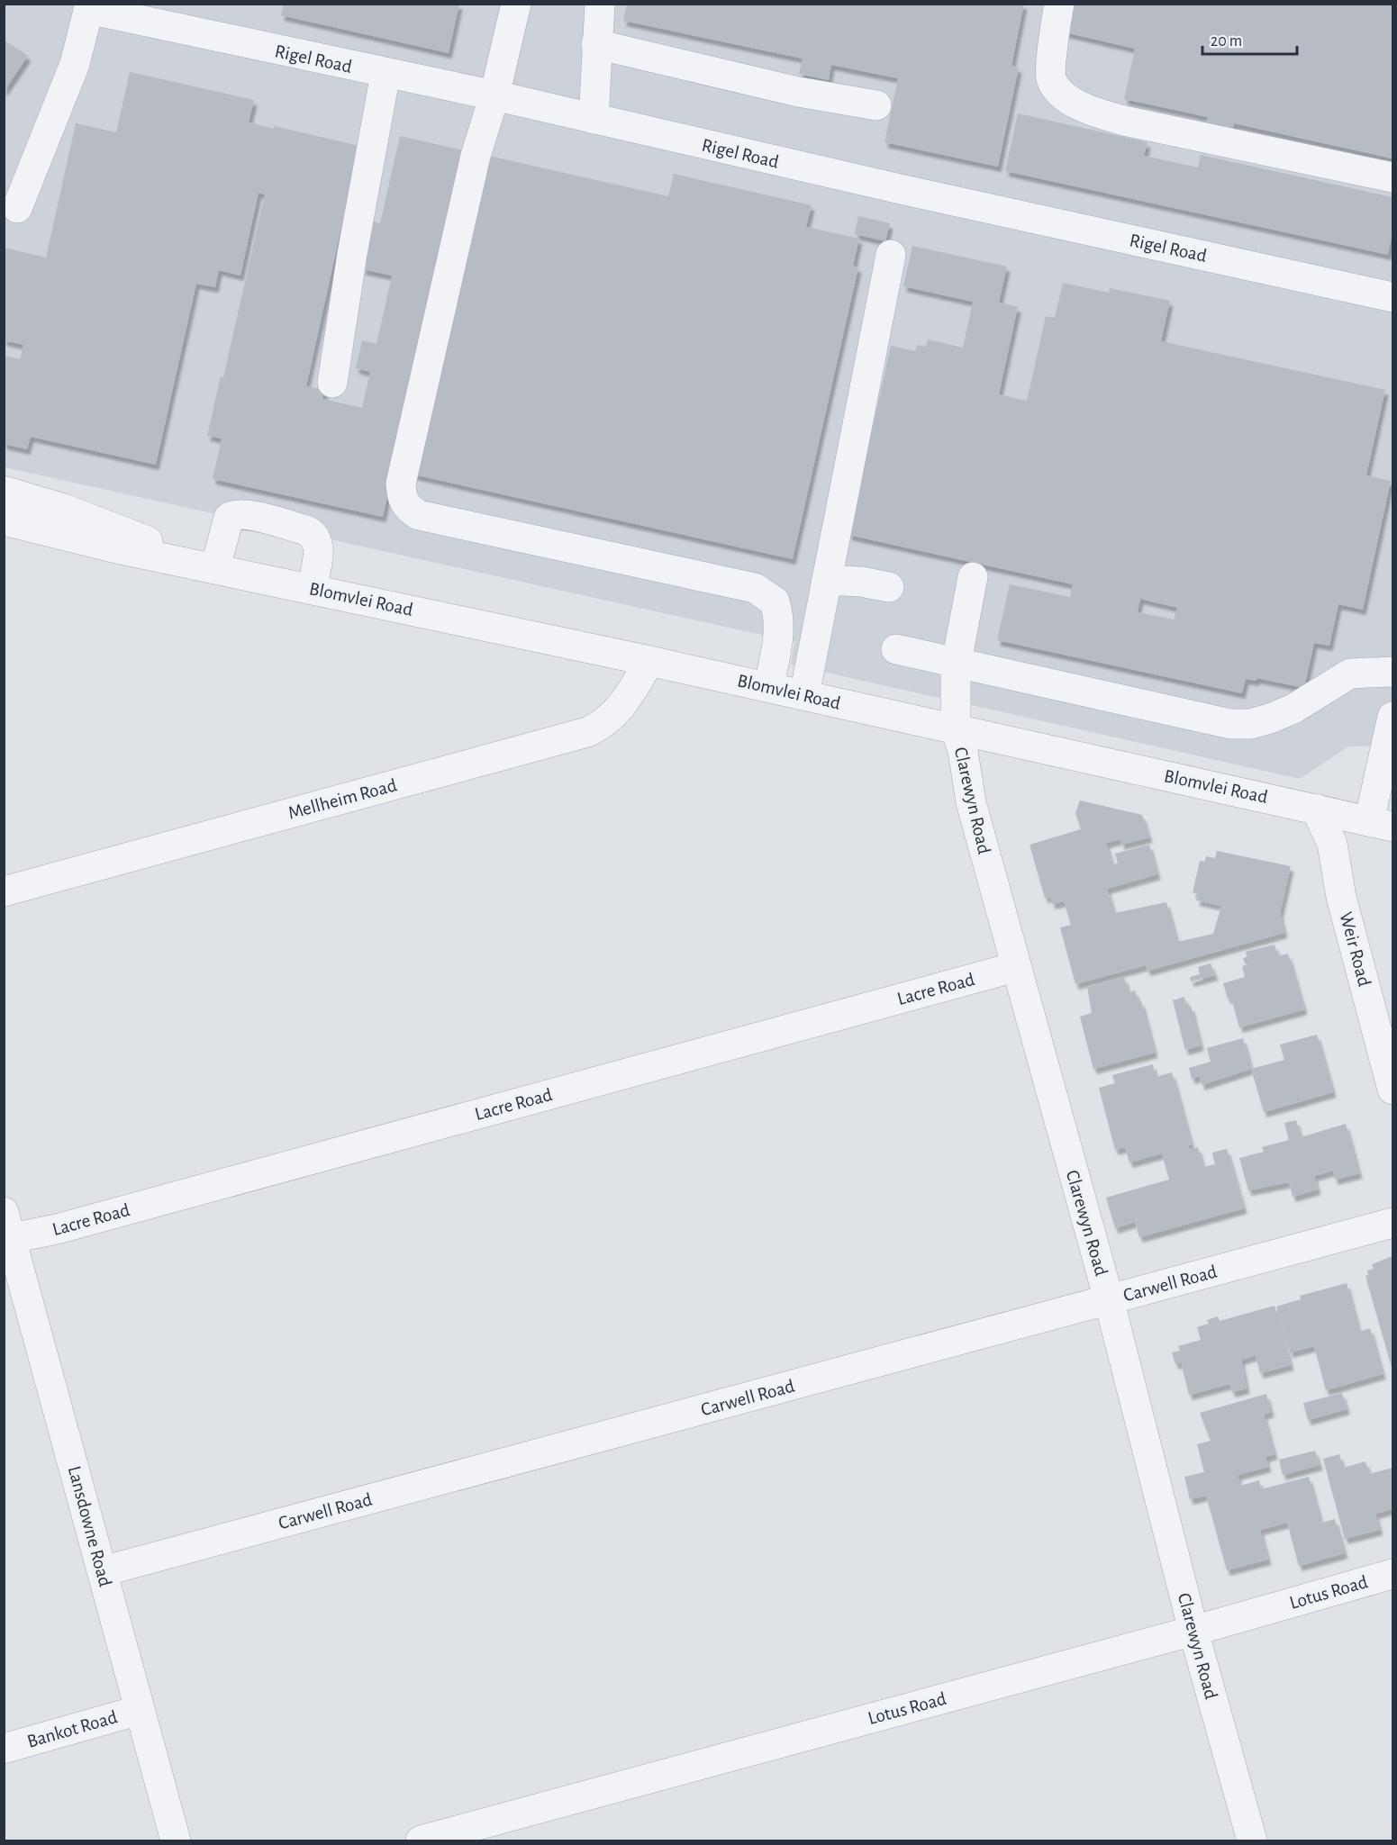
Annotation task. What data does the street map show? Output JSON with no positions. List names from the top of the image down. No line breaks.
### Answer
{"streets":{"street":["Rigel Road","Blomvlei Road","Mellheim Road","Clarewyn Road","Weir Road","Lacre Road","Carwell Road","Lansdowne Road","Lotus Road","Bankot Road"]},"crossings":[["Blomvlei Road","Mellheim Road"],["Blomvlei Road","Clarewyn Road"],["Blomvlei Road","Weir Road"],["Clarewyn Road","Lacre Road"],["Clarewyn Road","Carwell Road"],["Clarewyn Road","Lotus Road"],["Lacre Road","Lansdowne Road"],["Carwell Road","Lansdowne Road"],["Lansdowne Road","Bankot Road"]],"scale_bar":"20 m"}
